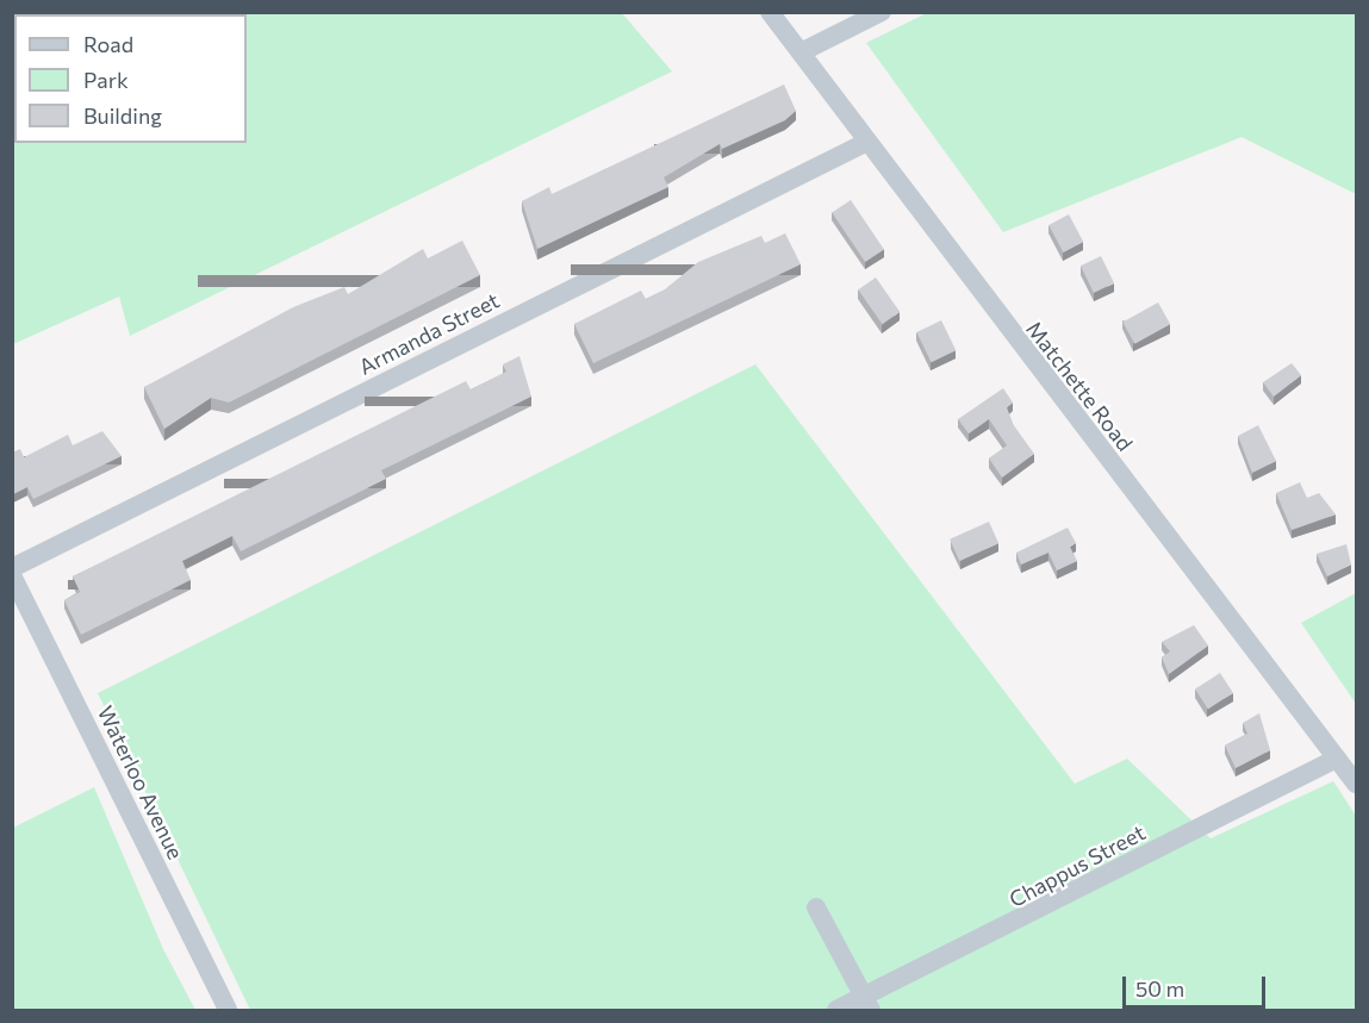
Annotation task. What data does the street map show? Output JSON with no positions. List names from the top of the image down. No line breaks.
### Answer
{"streets":{"street":["Armanda Street","Matchette Road","Waterloo Avenue","Chappus Street"]},"crossings":[["Armanda Street","Matchette Road"],["Matchette Road","Chappus Street"]],"legend":["Road","Park","Building"],"scale_bar":"50 m"}
